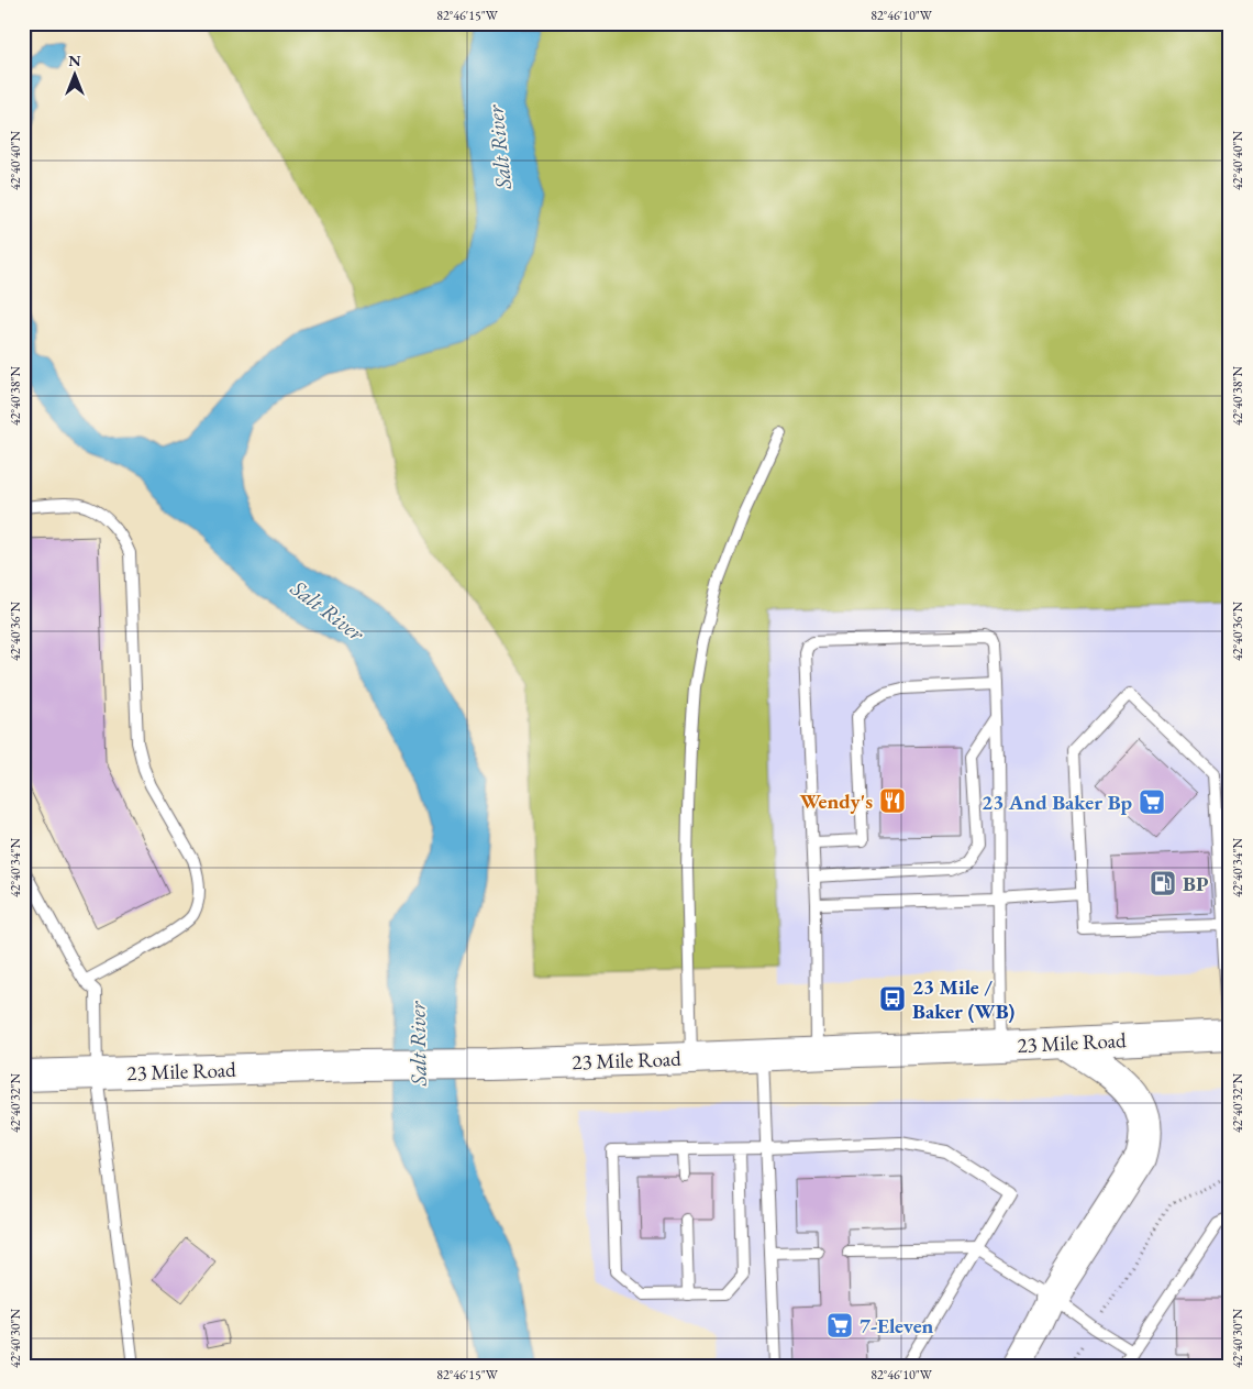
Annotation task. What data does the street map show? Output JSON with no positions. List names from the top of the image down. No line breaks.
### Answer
{"streets":{"main road":["23 Mile Road"]},"water":["Salt River"],"places":{"restaurant":["Wendy's"],"supermarket":["23 And Baker Bp","7-Eleven"],"fuel station":["BP"],"bus stop":["23 Mile / Baker (WB)"]},"north":"top","coordinates":["82°46'15\"W","82°46'10\"W","42°40'40\"N","42°40'38\"N","42°40'36\"N","42°40'34\"N","42°40'32\"N","42°40'30\"N"]}
